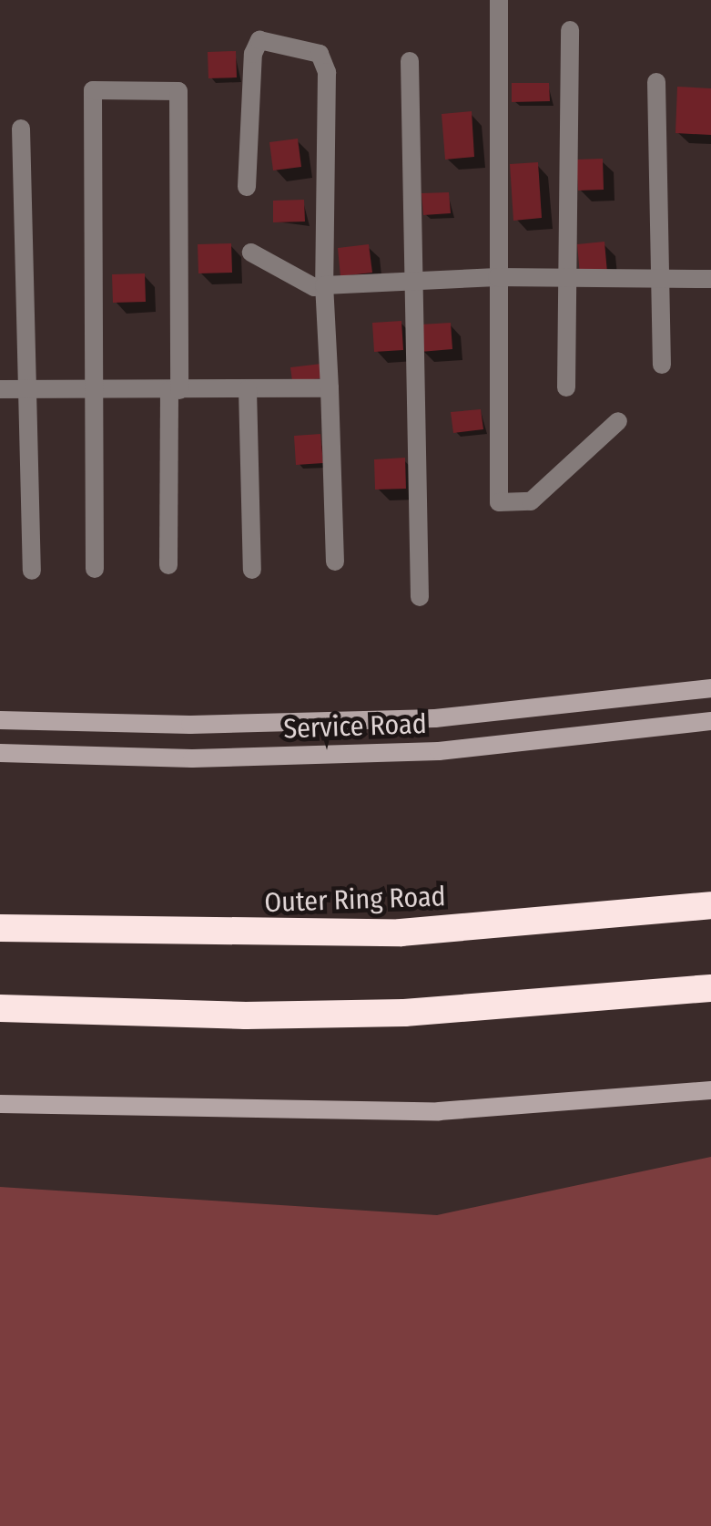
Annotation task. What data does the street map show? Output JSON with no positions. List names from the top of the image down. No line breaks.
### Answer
{"streets":{"highway":["Outer Ring Road"],"main road":["Service Road"]}}
